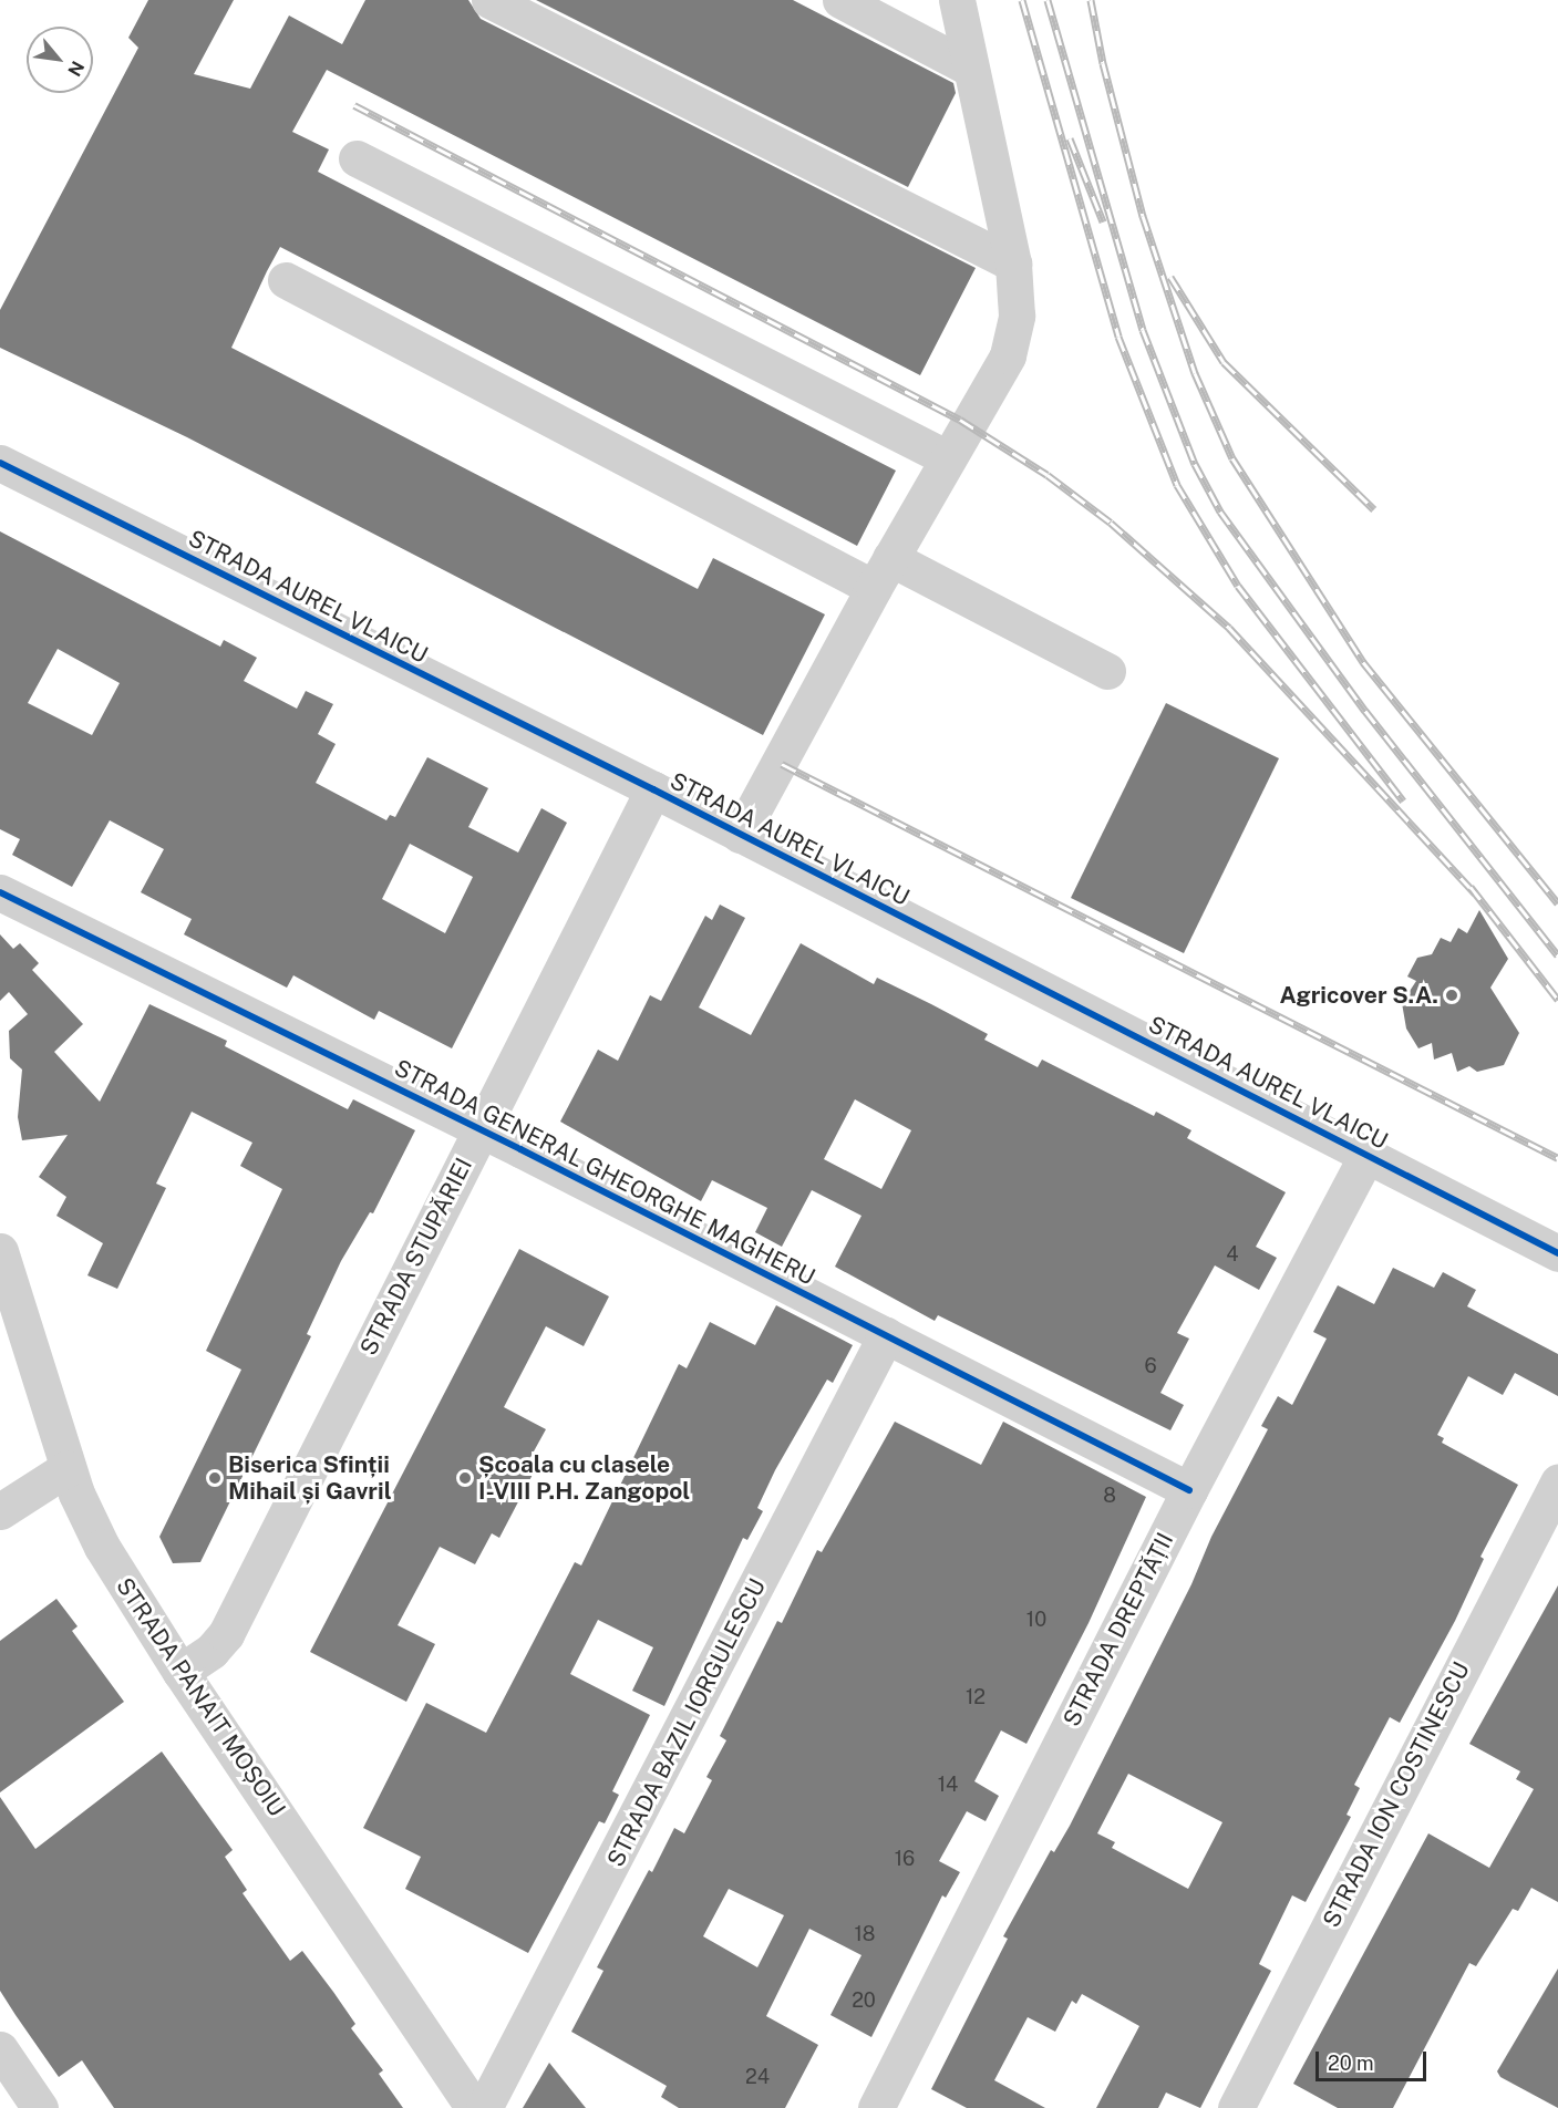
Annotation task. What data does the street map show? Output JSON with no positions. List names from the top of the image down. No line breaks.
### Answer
{"streets":{"street":["STRADA AUREL VLAICU","STRADA GENERAL GHEORGHE MAGHERU","STRADA STUPĂRIEI","STRADA DREPTĂȚII","STRADA PANAIT MOȘOIU","STRADA BAZIL IORGULESCU","STRADA ION COSTINESCU"]},"crossings":[["STRADA AUREL VLAICU","STRADA STUPĂRIEI"],["STRADA AUREL VLAICU","STRADA DREPTĂȚII"],["STRADA GENERAL GHEORGHE MAGHERU","STRADA STUPĂRIEI"],["STRADA GENERAL GHEORGHE MAGHERU","STRADA DREPTĂȚII"],["STRADA GENERAL GHEORGHE MAGHERU","STRADA BAZIL IORGULESCU"],["STRADA STUPĂRIEI","STRADA PANAIT MOȘOIU"]],"places":["Agricover S.A.","Biserica Sfinții Mihail și Gavril","Școala cu clasele I-VIII P.H. Zangopol"],"house_numbers":["4","6","8","10","12","14","16","18","20","24"],"scale_bar":"20 m","north":"bottom right"}
